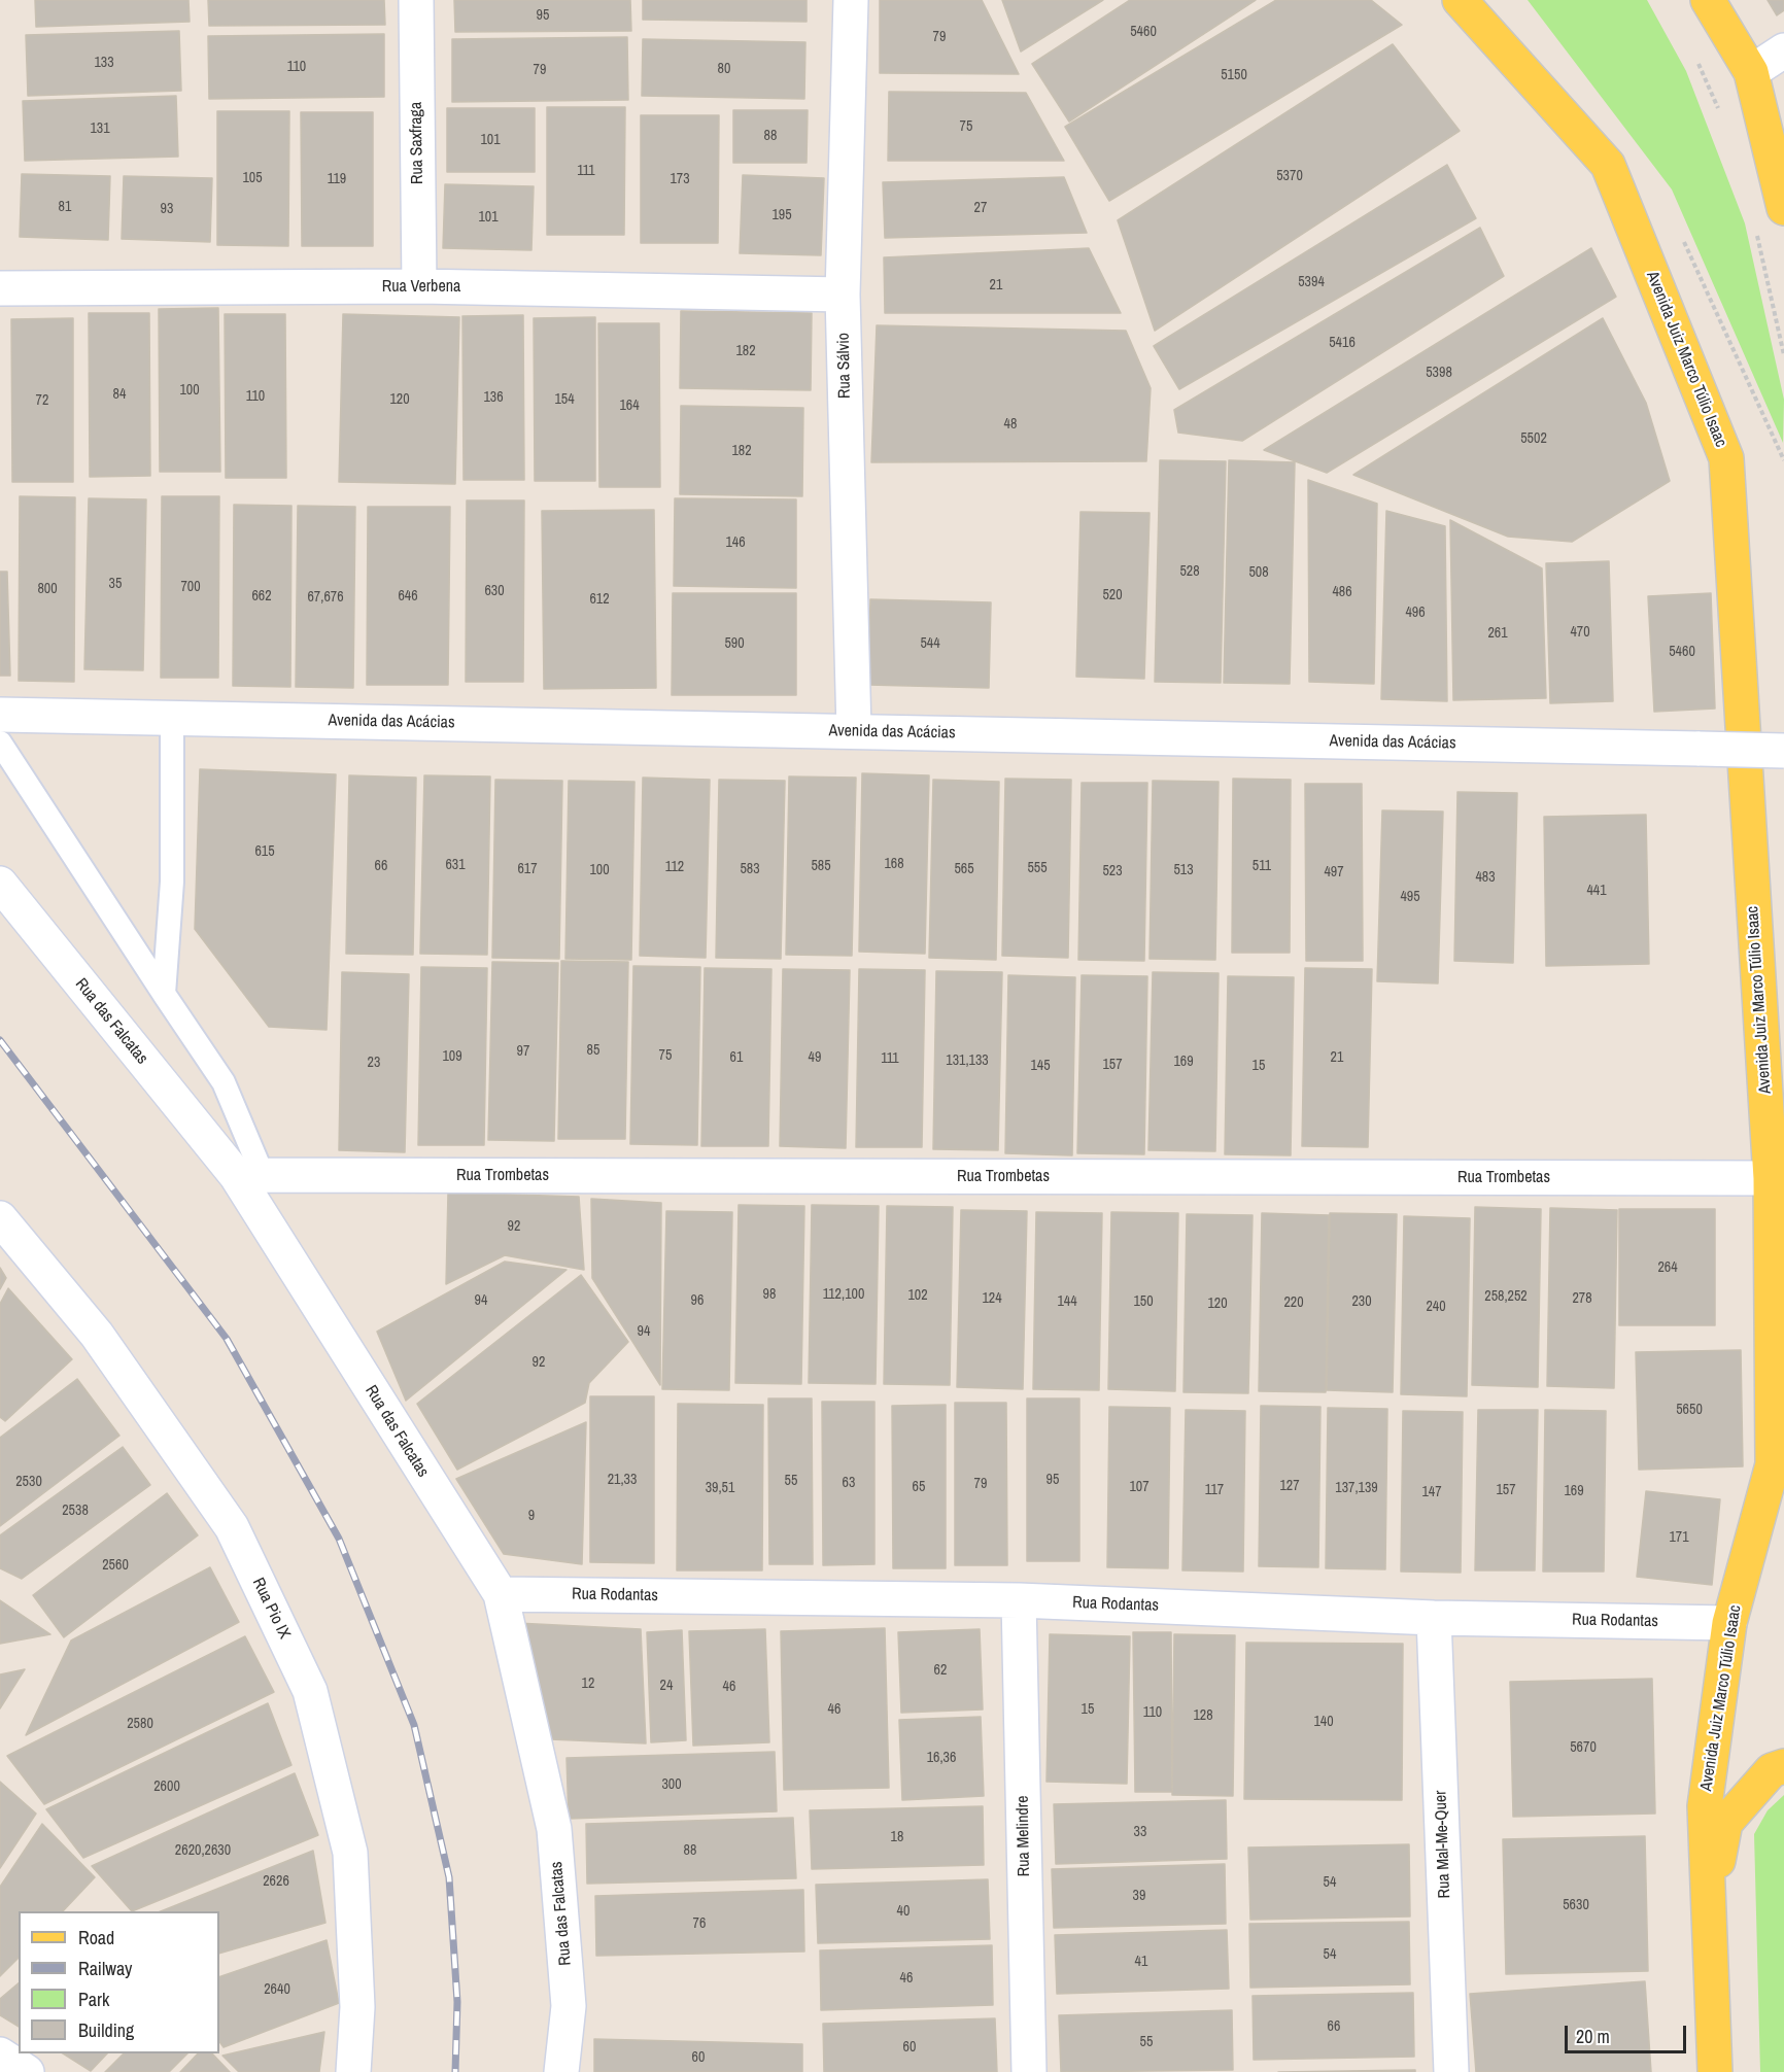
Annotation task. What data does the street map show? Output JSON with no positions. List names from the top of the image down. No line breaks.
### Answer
{"streets":{"main road":["Avenida Juiz Marco Túlio Isaac"],"street":["Rua Saxfraga","Rua Verbena","Rua Sálvio","Avenida das Acácias","Rua das Falcatas","Rua Trombetas","Rua Rodantas","Rua Pio IX","Rua Melindre","Rua Mal-Me-Quer"]},"crossings":[["Rua Saxfraga","Rua Verbena"],["Rua Verbena","Rua Sálvio"],["Avenida Juiz Marco Túlio Isaac","Rua Trombetas"],["Avenida Juiz Marco Túlio Isaac","Rua Rodantas"],["Rua Sálvio","Avenida das Acácias"],["Rua das Falcatas","Rua Trombetas"],["Rua das Falcatas","Rua Rodantas"],["Rua Rodantas","Rua Melindre"],["Rua Rodantas","Rua Mal-Me-Quer"]],"house_numbers":["95","5460","79","133","110","80","79","5150","75","131","88","101","111","5370","105","119","173","81","27","93","195","101","5394","21","5416","182","5398","100","84","110","136","120","154","72","164","48","5502","182","146","528","508","35","700","800","630","486","520","662","646","67,676","612","496","470","261","590","544","5460","615","168","631","66","585","511","112","555","617","583","565","100","513","523","497","483","441","495","85","97","75","109","61","49","21","111","131,133","169","23","157","145","15","92","264","98","112,100","102","258,252","124","278","94","96","144","150","230","220","120","240","94","92","5650","21,33","95","55","2530","63","79","127","65","107","39,51","137,139","117","157","169","147","2538","9","171","2560","62","12","24","46","46","15","110","128","140","2580","5670","16,36","300","2600","33","18","2620,2630","88","2626","54","39","5630","40","76","54","41","46","2640","66","55","60","60"],"legend":["Road","Railway","Park","Building"],"scale_bar":"20 m"}
